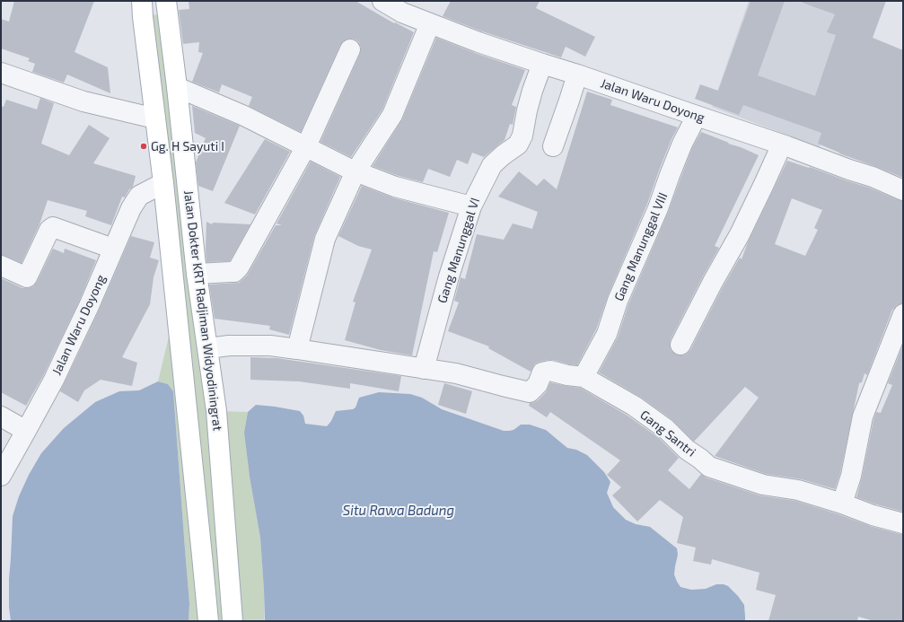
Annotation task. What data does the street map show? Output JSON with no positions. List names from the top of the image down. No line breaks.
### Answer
{"streets":{"main road":["Jalan Dokter KRT Radjiman Widyodiningrat"],"street":["Jalan Waru Doyong","Gang Manunggal VIII","Gang Manunggal VI","Gang Santri"]},"crossings":[["Jalan Waru Doyong","Gang Manunggal VIII"],["Jalan Waru Doyong","Gang Manunggal VI"],["Jalan Waru Doyong","Jalan Dokter KRT Radjiman Widyodiningrat"],["Gang Manunggal VIII","Gang Santri"],["Gang Manunggal VI","Gang Santri"]],"water":["Situ Rawa Badung"],"places":["Gg. H Sayuti I"]}
